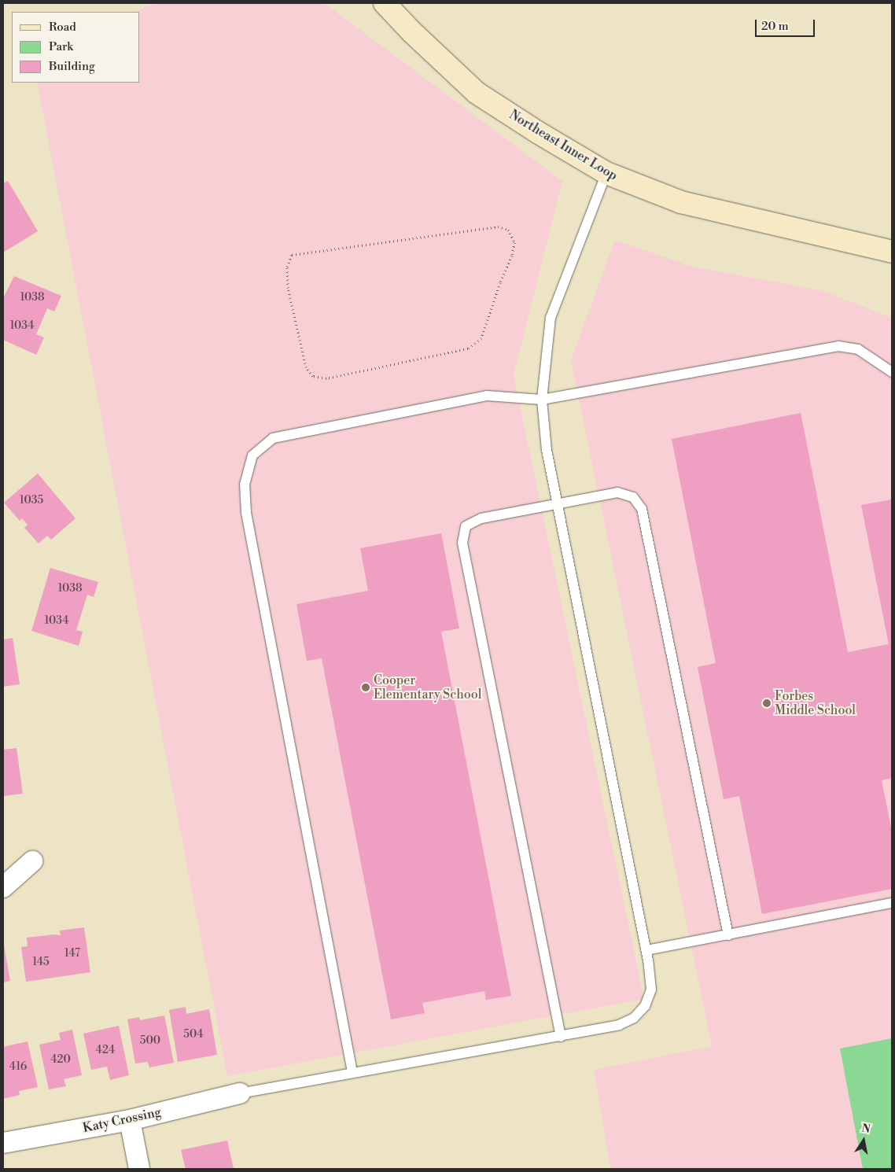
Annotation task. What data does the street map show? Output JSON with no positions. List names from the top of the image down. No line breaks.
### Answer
{"streets":{"main road":["Northeast Inner Loop"],"street":["Katy Crossing"]},"places":["Cooper Elementary School","Forbes Middle School"],"house_numbers":["1038","1034","1035","1038","1034","147","145","504","500","424","420","416"],"legend":["Road","Park","Building"],"scale_bar":"20 m","north":"top"}
